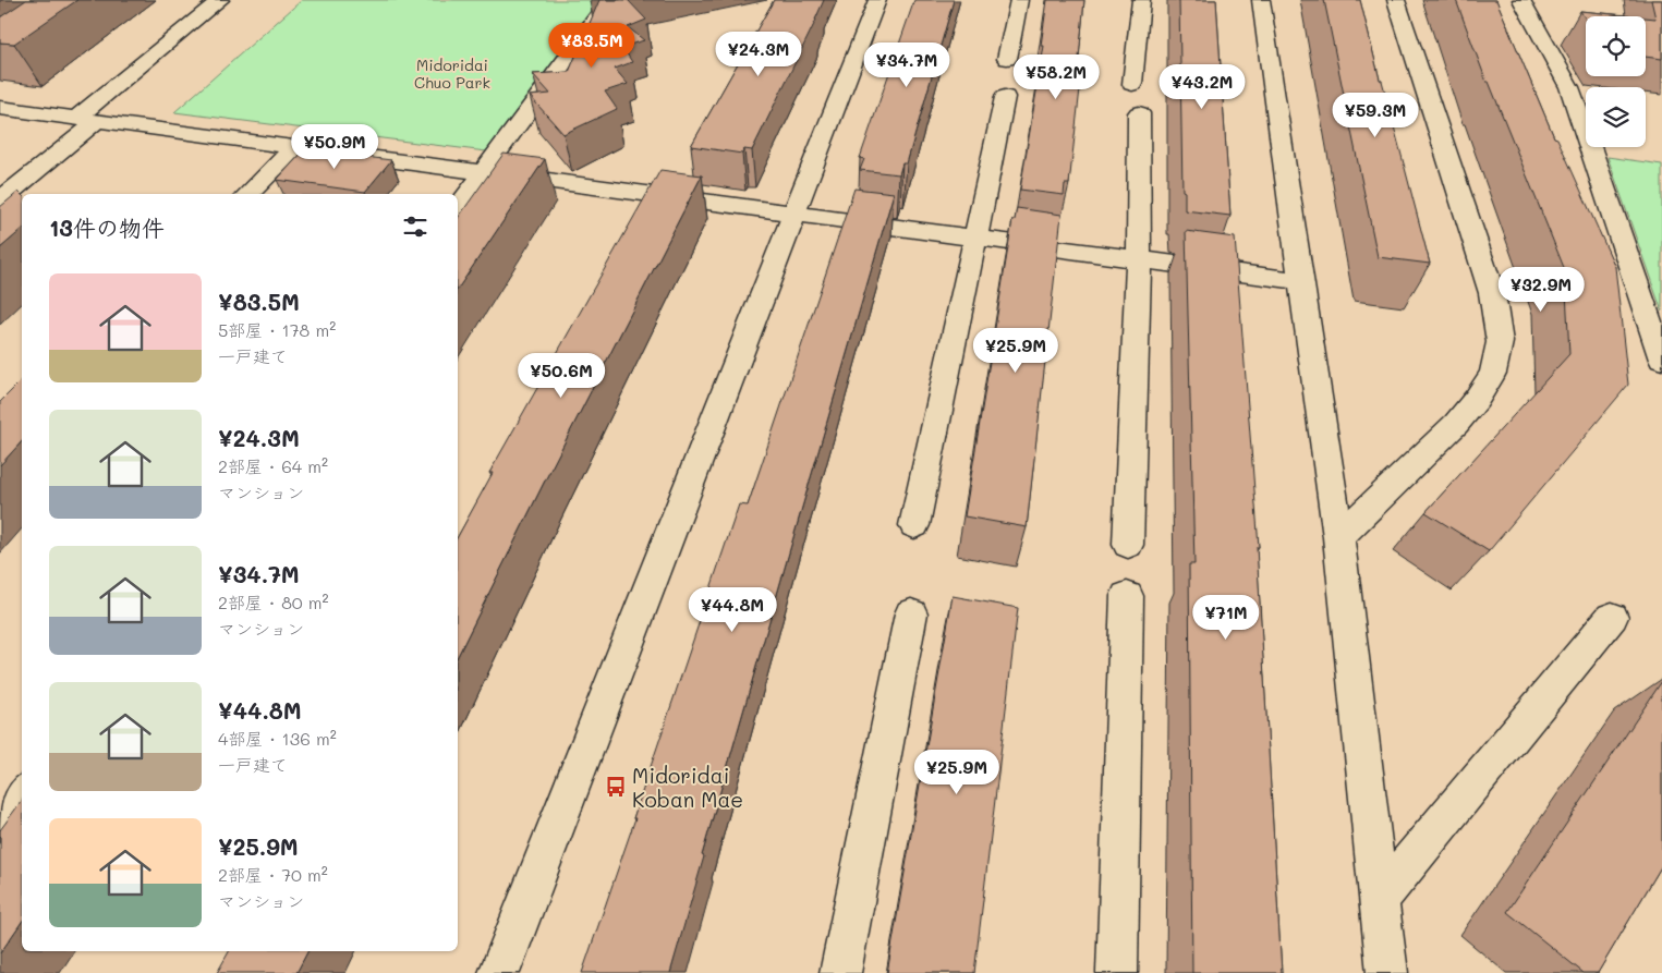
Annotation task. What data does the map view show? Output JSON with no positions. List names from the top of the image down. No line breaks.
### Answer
{"parks":["Midoridai Chuo Park"],"places":{"bus stop":["Midoridai Koban Mae"]},"page":{"price":["¥83.5M","¥24.3M","¥34.7M","¥58.2M","¥43.2M","¥59.3M","¥50.9M","¥32.9M","¥25.9M","¥50.6M","¥44.8M","¥71M","¥25.9M"],"heading":"13件の物件","list":[{"name":"¥83.5M","note":"5部屋 · 178 m² · 一戸建て"},{"name":"¥24.3M","note":"2部屋 · 64 m² · マンション"},{"name":"¥34.7M","note":"2部屋 · 80 m² · マンション"},{"name":"¥44.8M","note":"4部屋 · 136 m² · 一戸建て"},{"name":"¥25.9M","note":"2部屋 · 70 m² · マンション"}]}}
